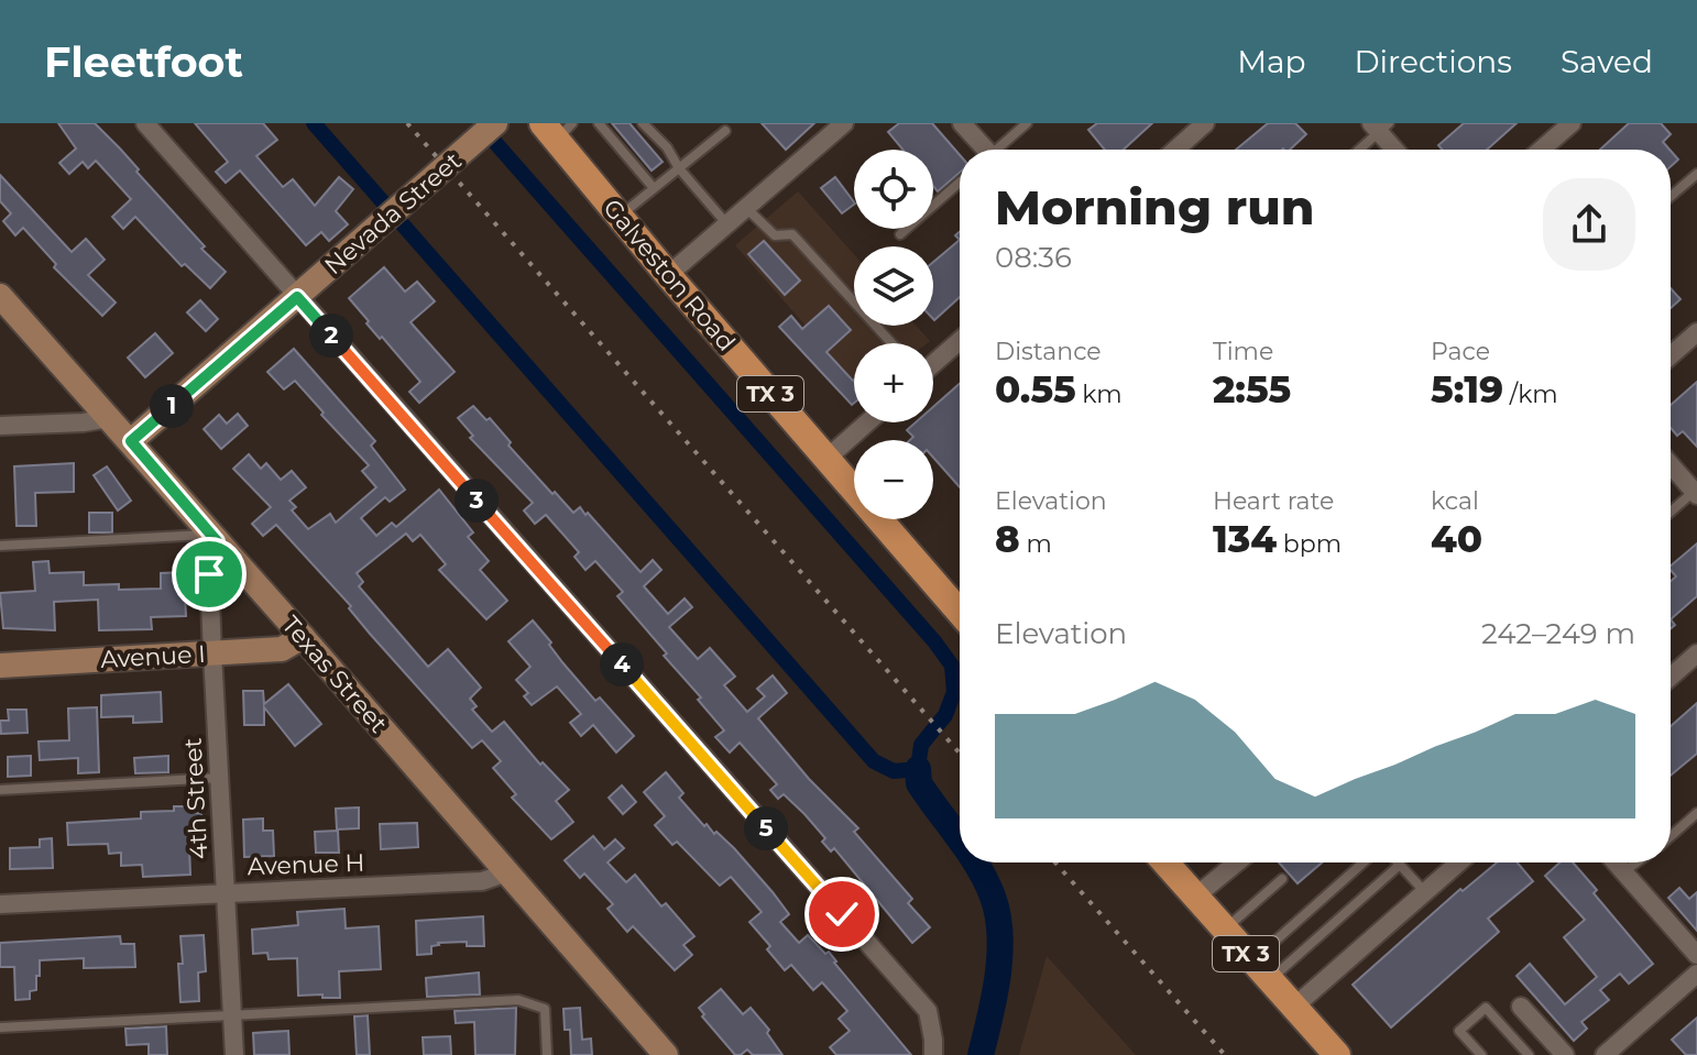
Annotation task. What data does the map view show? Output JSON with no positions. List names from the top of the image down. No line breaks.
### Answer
{"streets":{"main road":["Galveston Road","TX 3"],"street":["Nevada Street","Avenue I","Texas Street","4th Street","Avenue H"]},"crossings":[["Nevada Street","Texas Street"],["Avenue I","Texas Street"],["Avenue I","4th Street"],["Texas Street","4th Street"],["Texas Street","Avenue H"],["4th Street","Avenue H"]],"page":{"header":"Fleetfoot","nav":["Map","Directions","Saved"],"map_buttons":["+","−"],"heading":["Morning run","08:36"],"stats":[["Distance","0.55 km"],["Time","2:55"],["Pace","5:19 /km"],["Elevation","8 m"],["Heart rate","134 bpm"],["kcal","40"]],"pins":["2","1","3","4","5"],"chart":["Elevation","242–249 m"]}}
